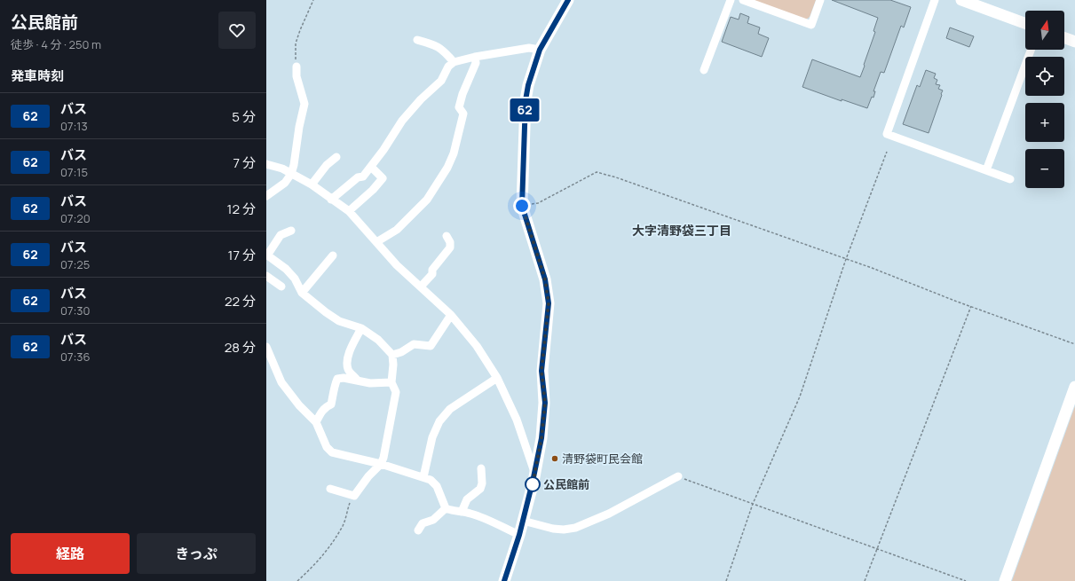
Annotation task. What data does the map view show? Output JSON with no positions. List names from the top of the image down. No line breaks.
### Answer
{"districts":["大字清野袋三丁目"],"places":["清野袋町民会館","公民館前"],"lines":["bus line 62"],"north":"top","page":{"heading":[["公民館前","徒歩 · 4 分 · 250 m"],"発車時刻"],"on_map":"62","map_buttons":["+","−"],"list":[{"mark":"62","name":"バス","note":"07:13","value":"5 分"},{"mark":"62","name":"バス","note":"07:15","value":"7 分"},{"mark":"62","name":"バス","note":"07:20","value":"12 分"},{"mark":"62","name":"バス","note":"07:25","value":"17 分"},{"mark":"62","name":"バス","note":"07:30","value":"22 分"},{"mark":"62","name":"バス","note":"07:36","value":"28 分"}],"buttons":["経路","きっぷ"]}}
